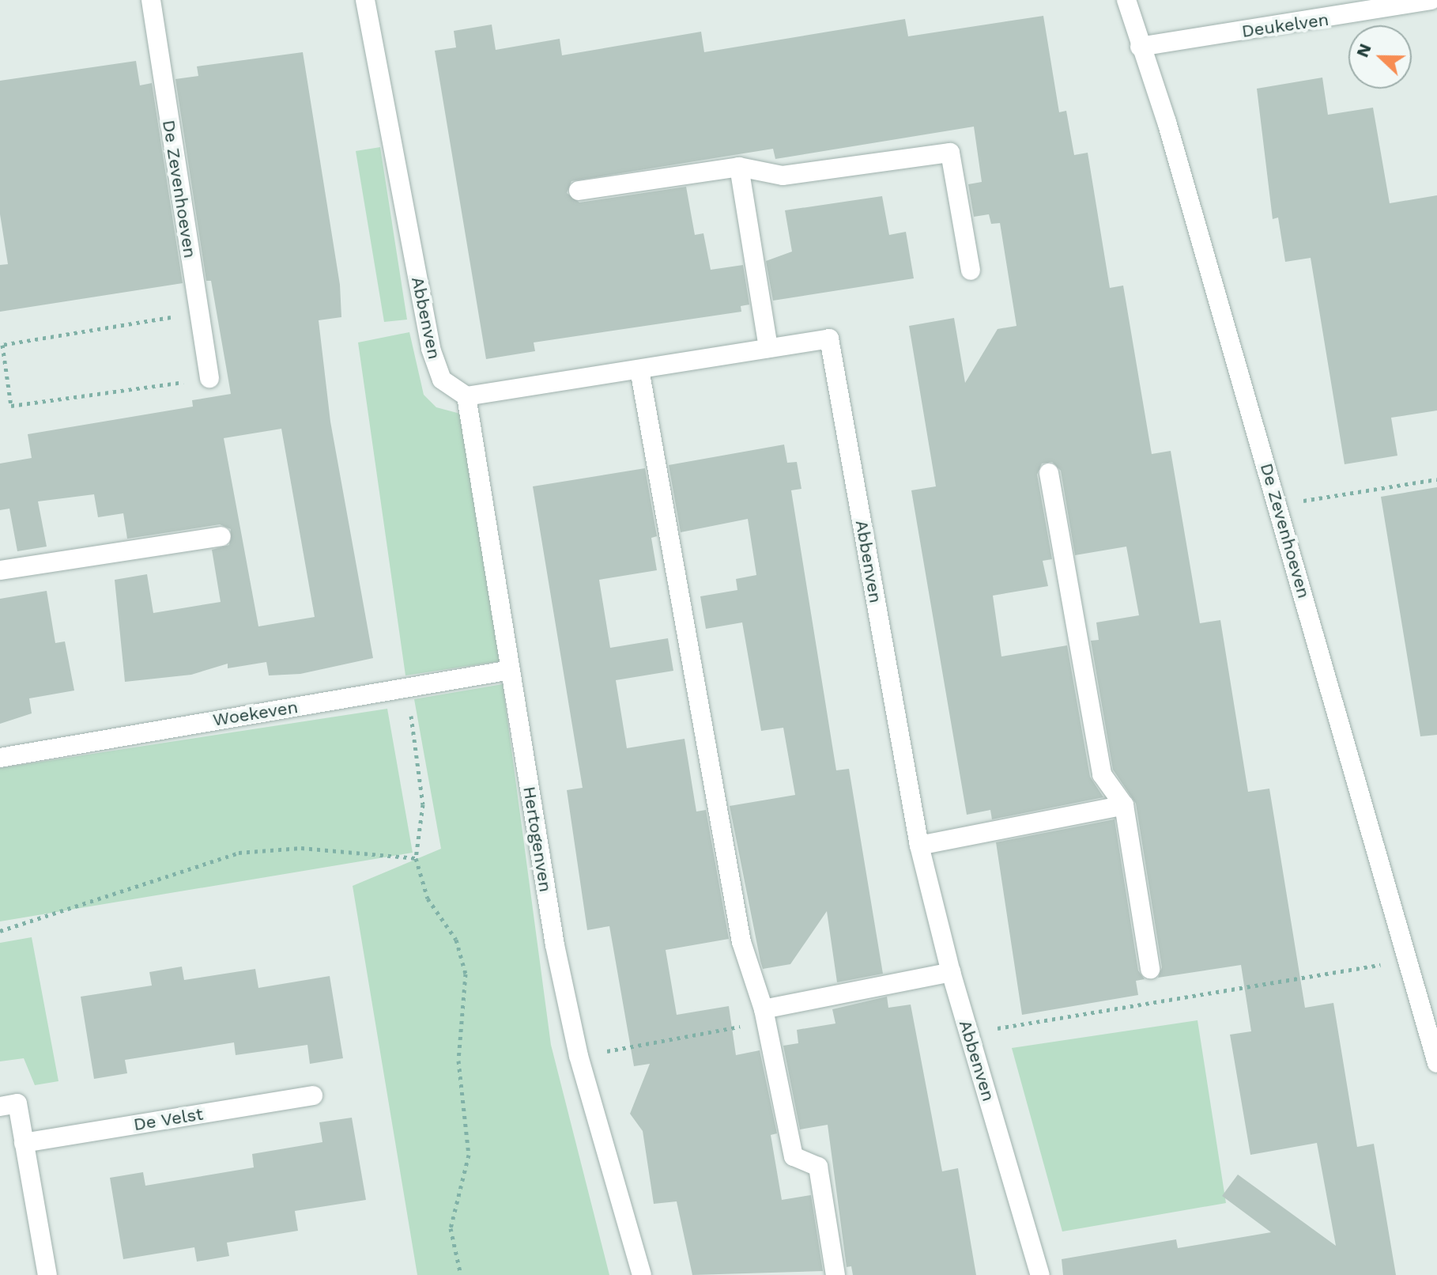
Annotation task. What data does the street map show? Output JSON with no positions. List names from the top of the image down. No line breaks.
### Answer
{"streets":{"street":["Deukelven","De Zevenhoeven","Abbenven","Woekeven","Hertogenven","De Velst"]},"crossings":[["Deukelven","De Zevenhoeven"],["Abbenven","Hertogenven"],["Woekeven","Hertogenven"]],"north":"left"}
